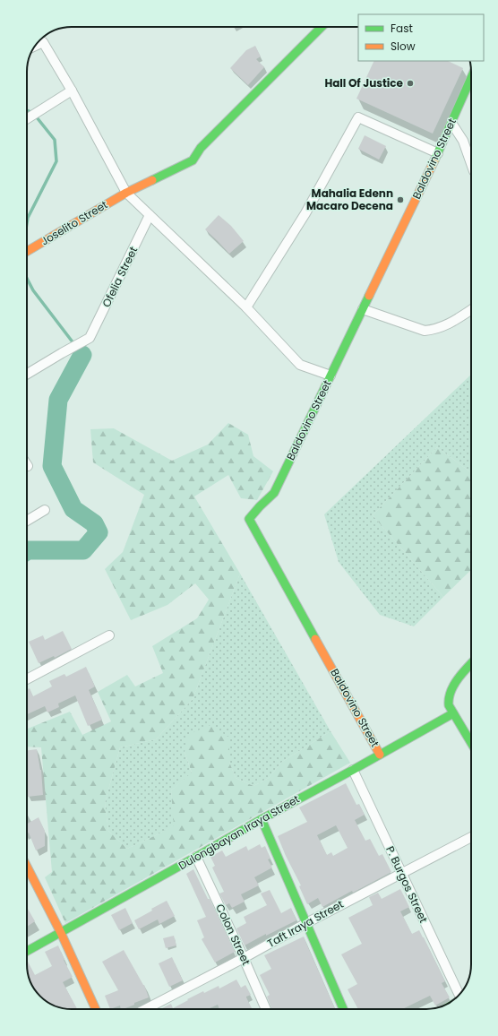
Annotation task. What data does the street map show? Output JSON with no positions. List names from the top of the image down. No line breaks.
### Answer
{"streets":{"street":["Baldovino Street","Joselito Street","Ofelia Street","Dulongbayan Iraya Street","P. Burgos Street","Taft Iraya Street","Colon Street"]},"crossings":[["Baldovino Street","Dulongbayan Iraya Street"],["Dulongbayan Iraya Street","P. Burgos Street"],["Dulongbayan Iraya Street","Colon Street"],["P. Burgos Street","Taft Iraya Street"],["Taft Iraya Street","Colon Street"]],"places":["Hall Of Justice","Mahalia Edenn Macaro Decena"],"legend":["Fast","Slow"]}
